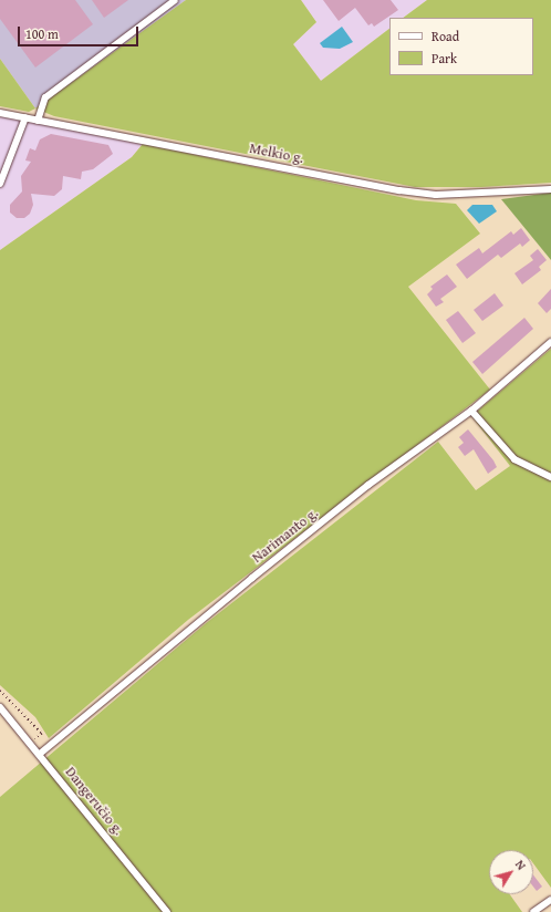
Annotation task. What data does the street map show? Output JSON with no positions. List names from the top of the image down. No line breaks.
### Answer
{"streets":{"street":["Melkio g.","Narimanto g.","Dangeručio g."]},"crossings":[["Narimanto g.","Dangeručio g."]],"legend":["Road","Park"],"scale_bar":"100 m","north":"top right"}
